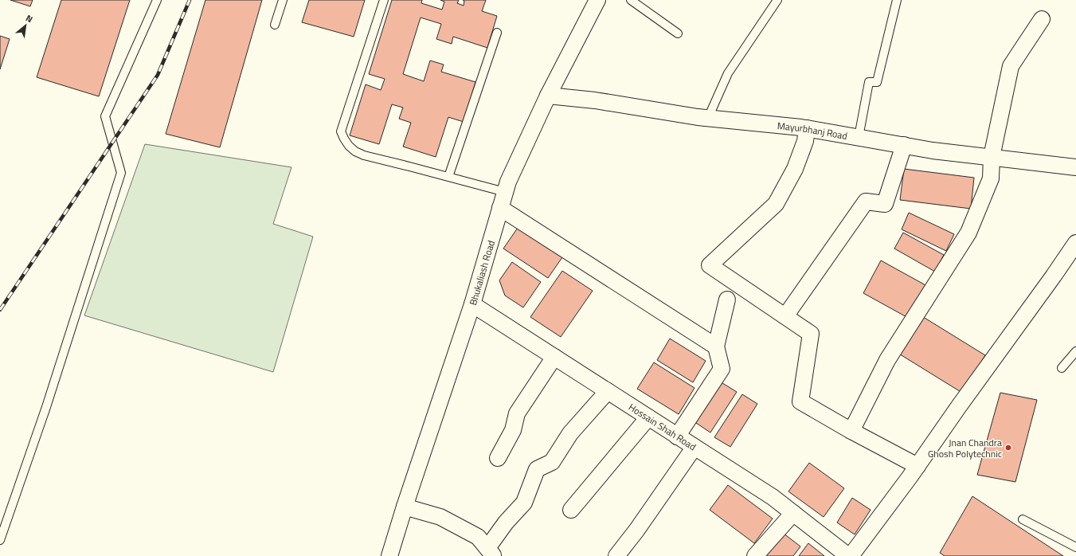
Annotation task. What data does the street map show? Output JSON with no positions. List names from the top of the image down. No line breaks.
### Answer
{"streets":{"street":["Mayurbhanj Road","Bhukaliash Road","Hossain Shah Road"]},"crossings":[["Mayurbhanj Road","Bhukaliash Road"],["Bhukaliash Road","Hossain Shah Road"]],"places":["Jnan Chandra Ghosh Polytechnic"],"north":"top right"}
